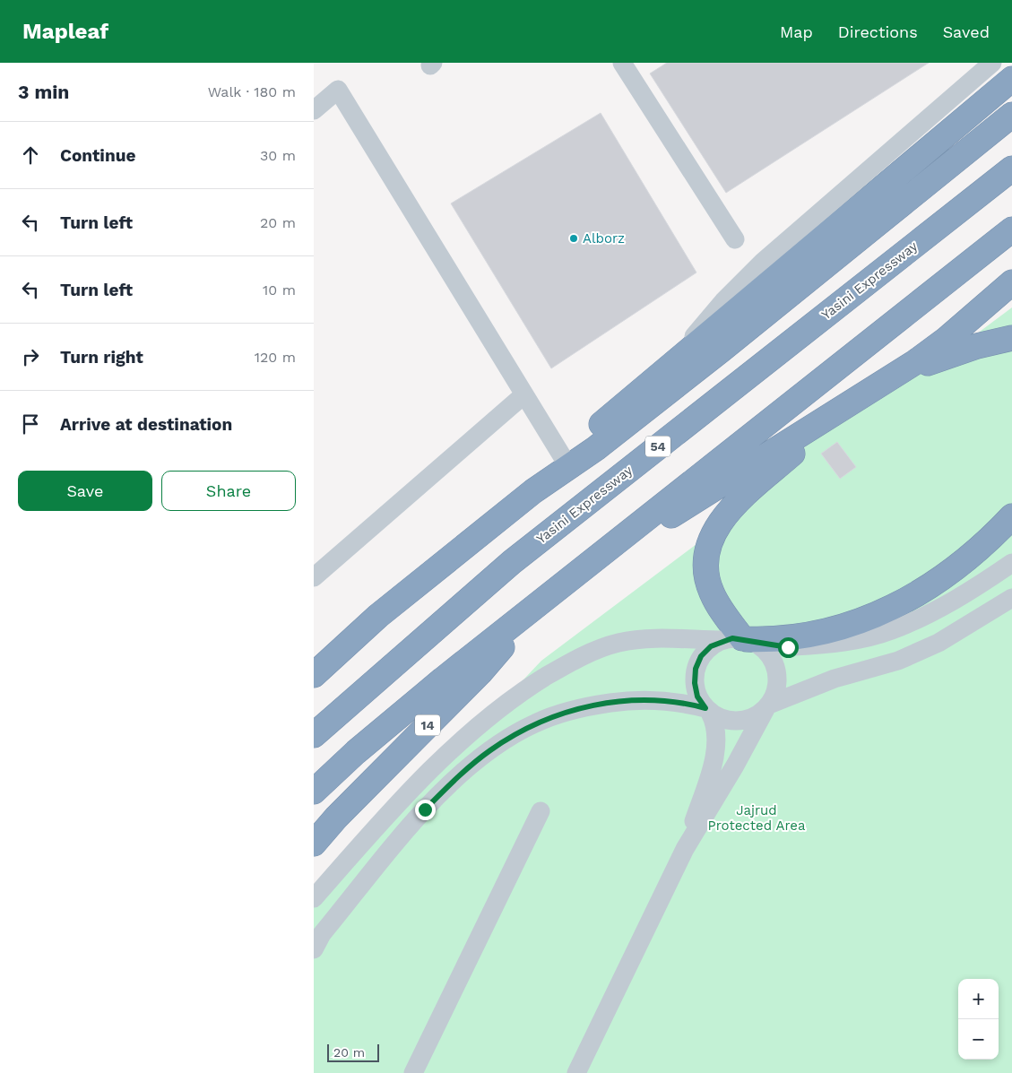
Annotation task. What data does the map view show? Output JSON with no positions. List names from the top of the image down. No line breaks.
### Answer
{"streets":{"highway":["Yasini Expressway","54","14"]},"parks":["Jajrud Protected Area"],"places":["Alborz"],"scale_bar":"20 m","page":{"header":"Mapleaf","nav":["Map","Directions","Saved"],"heading":["3 min","Walk · 180 m"],"list":[["Continue","30 m"],["Turn left","20 m"],["Turn left","10 m"],["Turn right","120 m"],"Arrive at destination"],"buttons":["Save","Share"],"map_buttons":["+","−"],"scale":"20 m"}}
